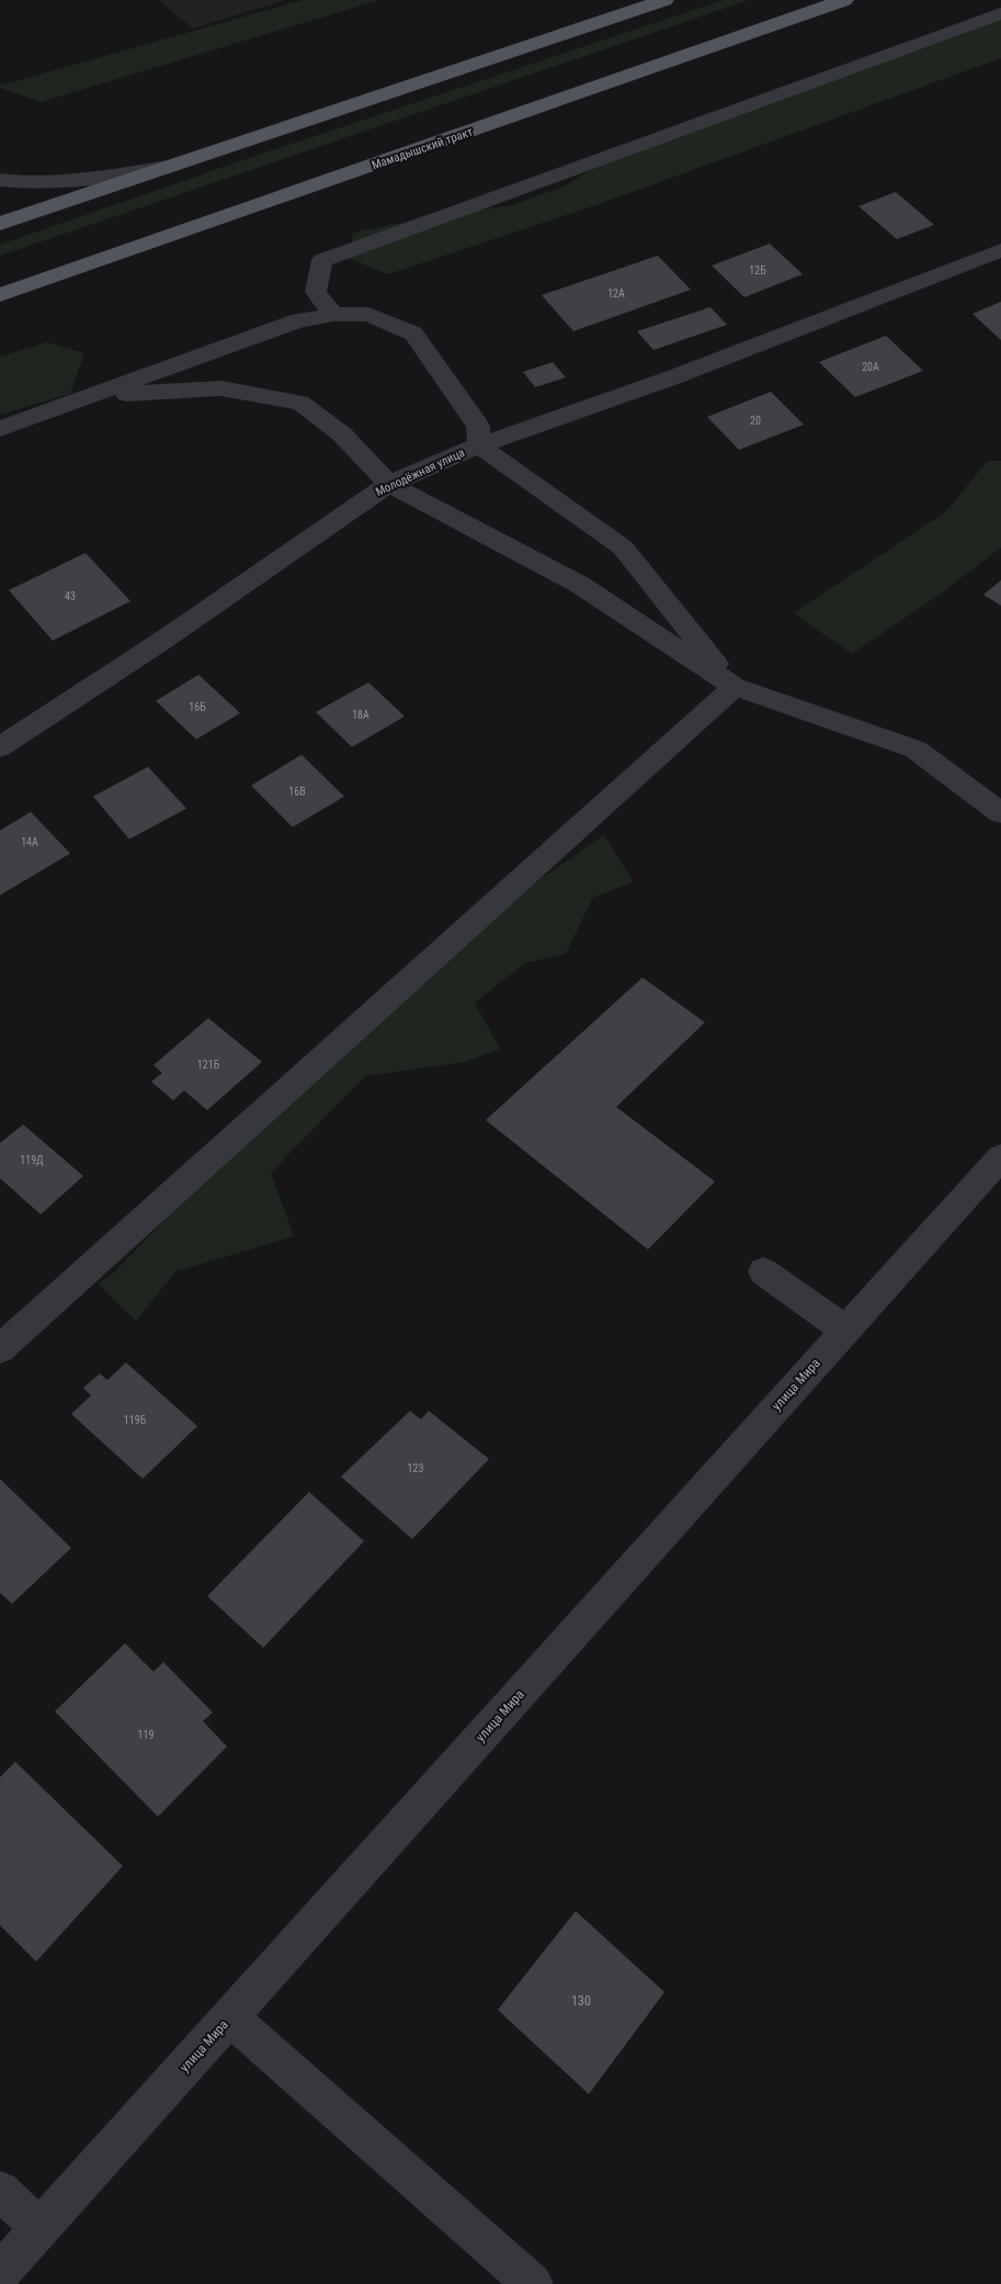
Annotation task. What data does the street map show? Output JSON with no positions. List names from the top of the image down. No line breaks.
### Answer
{"streets":{"main road":["Мамадышский тракт"],"street":["Молодёжная улица","улица Мира"]},"house_numbers":["12Б","12А","20А","20","43","16Б","18А","16В","14А","121Б","119Д","119Б","123","119","130"]}
